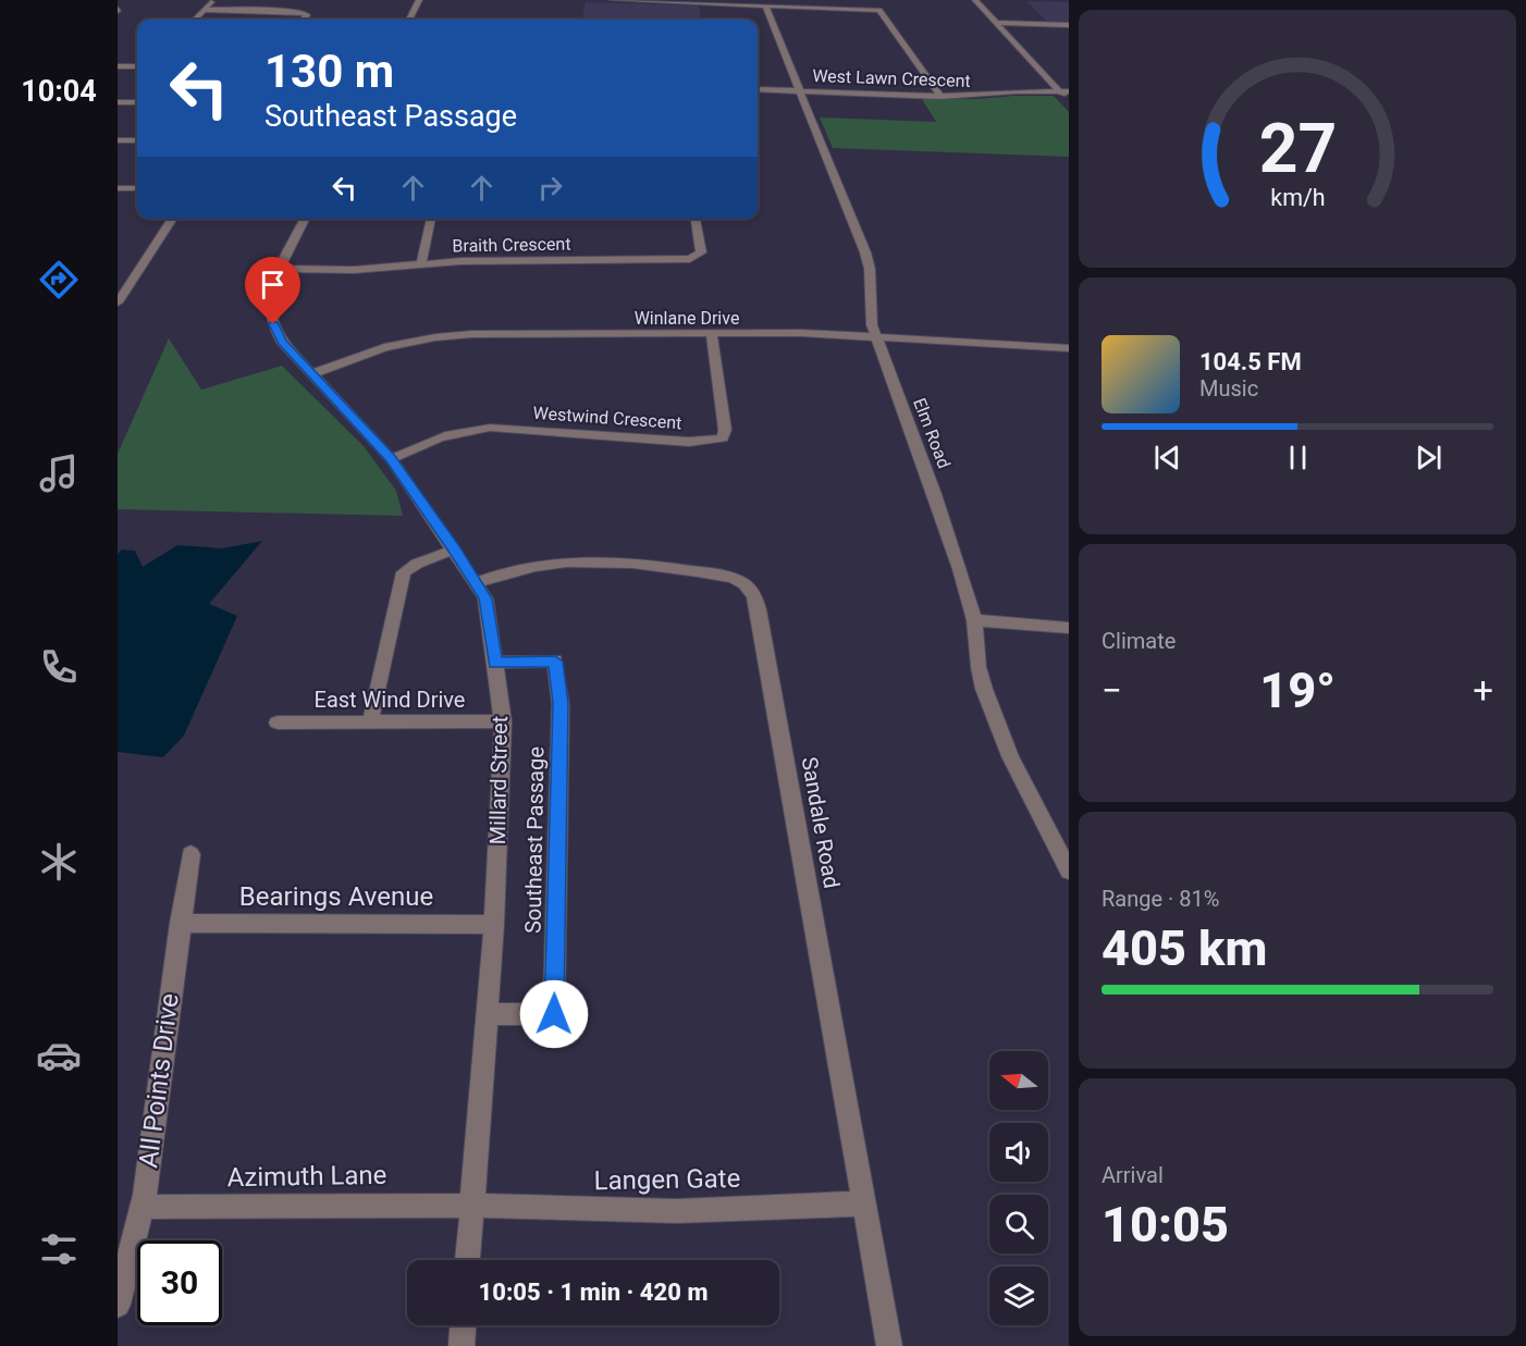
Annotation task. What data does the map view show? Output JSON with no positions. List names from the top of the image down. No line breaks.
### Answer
{"streets":{"street":["West Lawn Crescent","Braith Crescent","Winlane Drive","Westwind Crescent","Elm Road","East Wind Drive","Millard Street","Sandale Road","Southeast Passage","Bearings Avenue","All Points Drive","Azimuth Lane","Langen Gate"]},"crossings":[["West Lawn Crescent","Elm Road"],["Braith Crescent","Millard Street"],["Winlane Drive","Westwind Crescent"],["Winlane Drive","Elm Road"],["Winlane Drive","Millard Street"],["Westwind Crescent","Millard Street"],["East Wind Drive","Millard Street"],["Millard Street","Sandale Road"],["Millard Street","Southeast Passage"],["Millard Street","Bearings Avenue"],["Millard Street","Azimuth Lane"],["Millard Street","Langen Gate"],["Sandale Road","Langen Gate"],["Bearings Avenue","All Points Drive"],["All Points Drive","Azimuth Lane"],["Azimuth Lane","Langen Gate"]],"north":"left","page":{"tabs":"10:04","turn":["130 m","Southeast Passage"],"song":["104.5 FM","Music"],"tile":["Climate",["Range · 81%","405 km"],["Arrival","10:05"]],"heat":["−","19°","+"],"limit":"30","trip":"10:05 · 1 min · 420 m","gauge":["27","km/h"]}}
